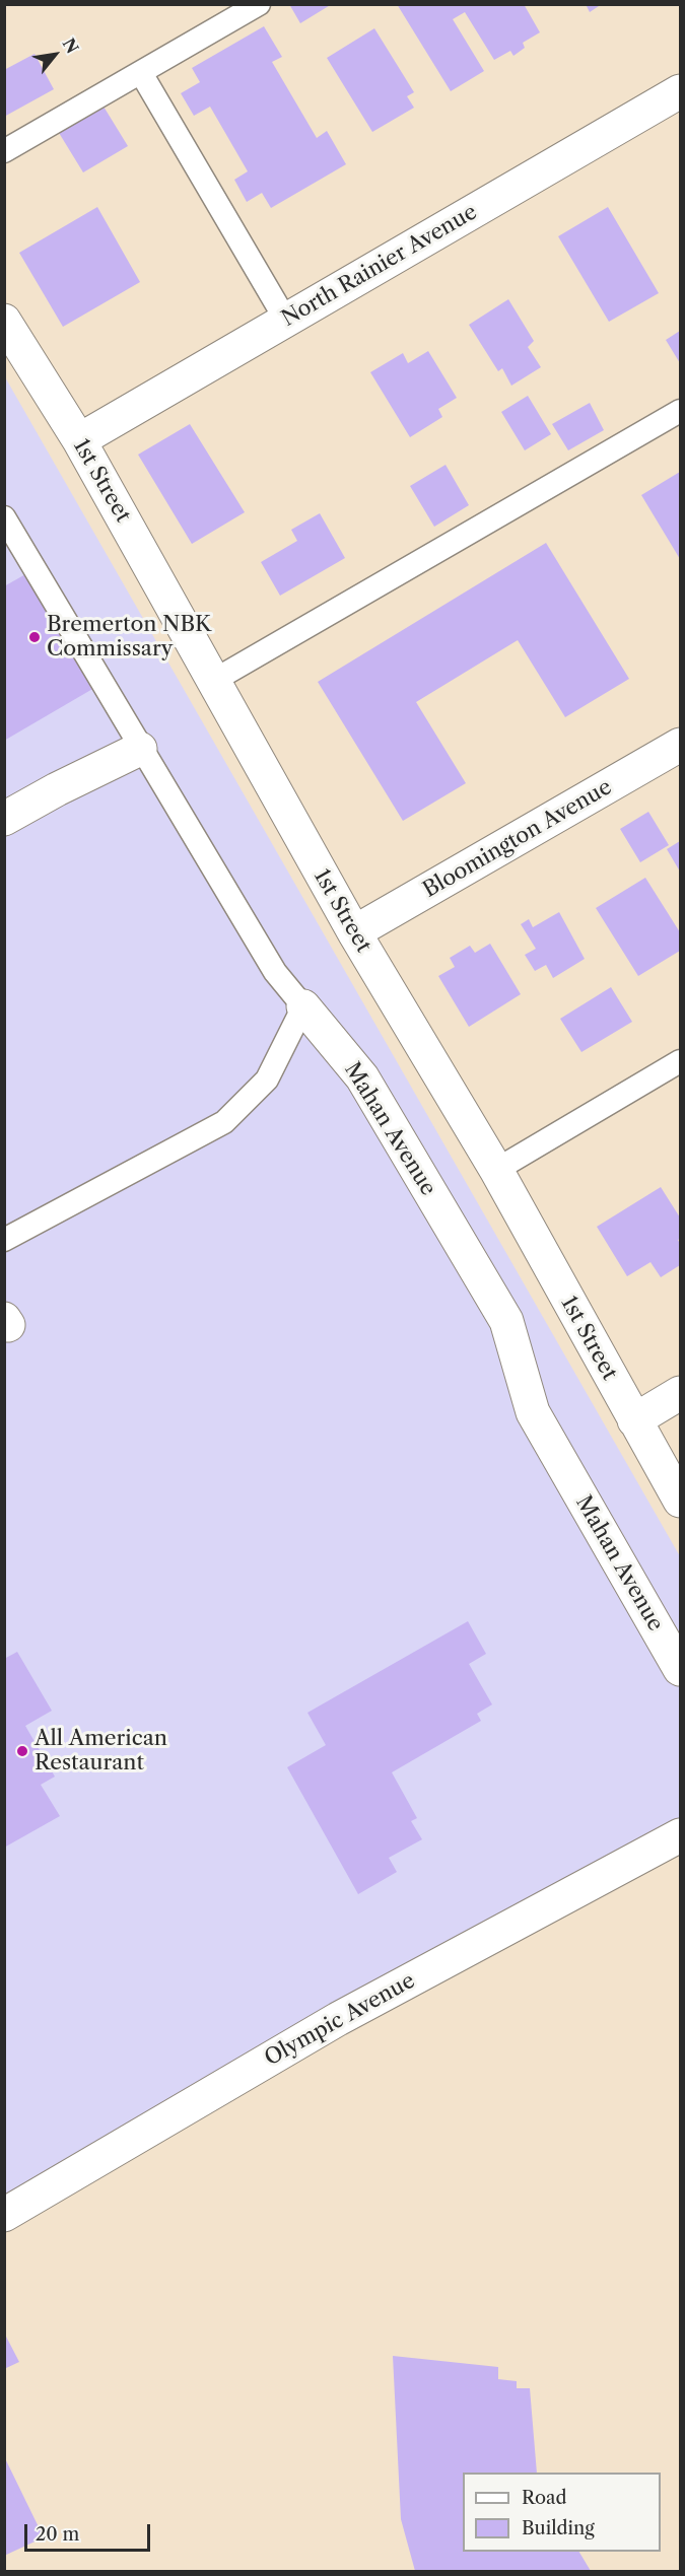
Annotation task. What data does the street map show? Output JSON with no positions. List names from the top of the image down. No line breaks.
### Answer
{"streets":{"street":["North Rainier Avenue","1st Street","Bloomington Avenue","Mahan Avenue","Olympic Avenue"]},"crossings":[["North Rainier Avenue","1st Street"],["1st Street","Bloomington Avenue"]],"places":["Bremerton NBK Commissary","All American Restaurant"],"legend":["Road","Building"],"scale_bar":"20 m","north":"top right"}
